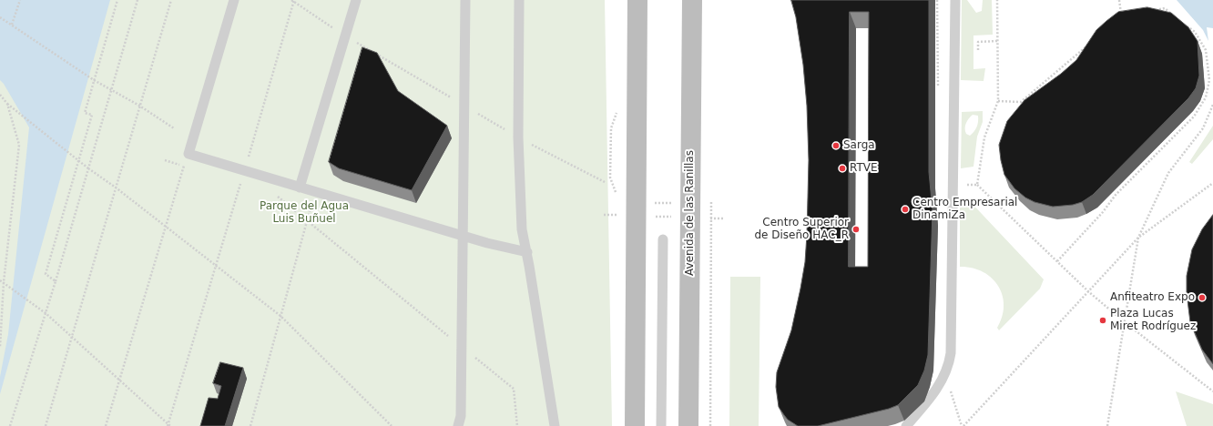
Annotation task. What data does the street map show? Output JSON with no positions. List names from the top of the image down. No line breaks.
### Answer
{"streets":{"main road":["Avenida de las Ranillas"]},"parks":["Parque del Agua Luis Buñuel"],"places":["Sarga","RTVE","Centro Empresarial DinamiZa","Centro Superior de Diseño HAC_R","Anfiteatro Expo","Plaza Lucas Miret Rodríguez"]}
